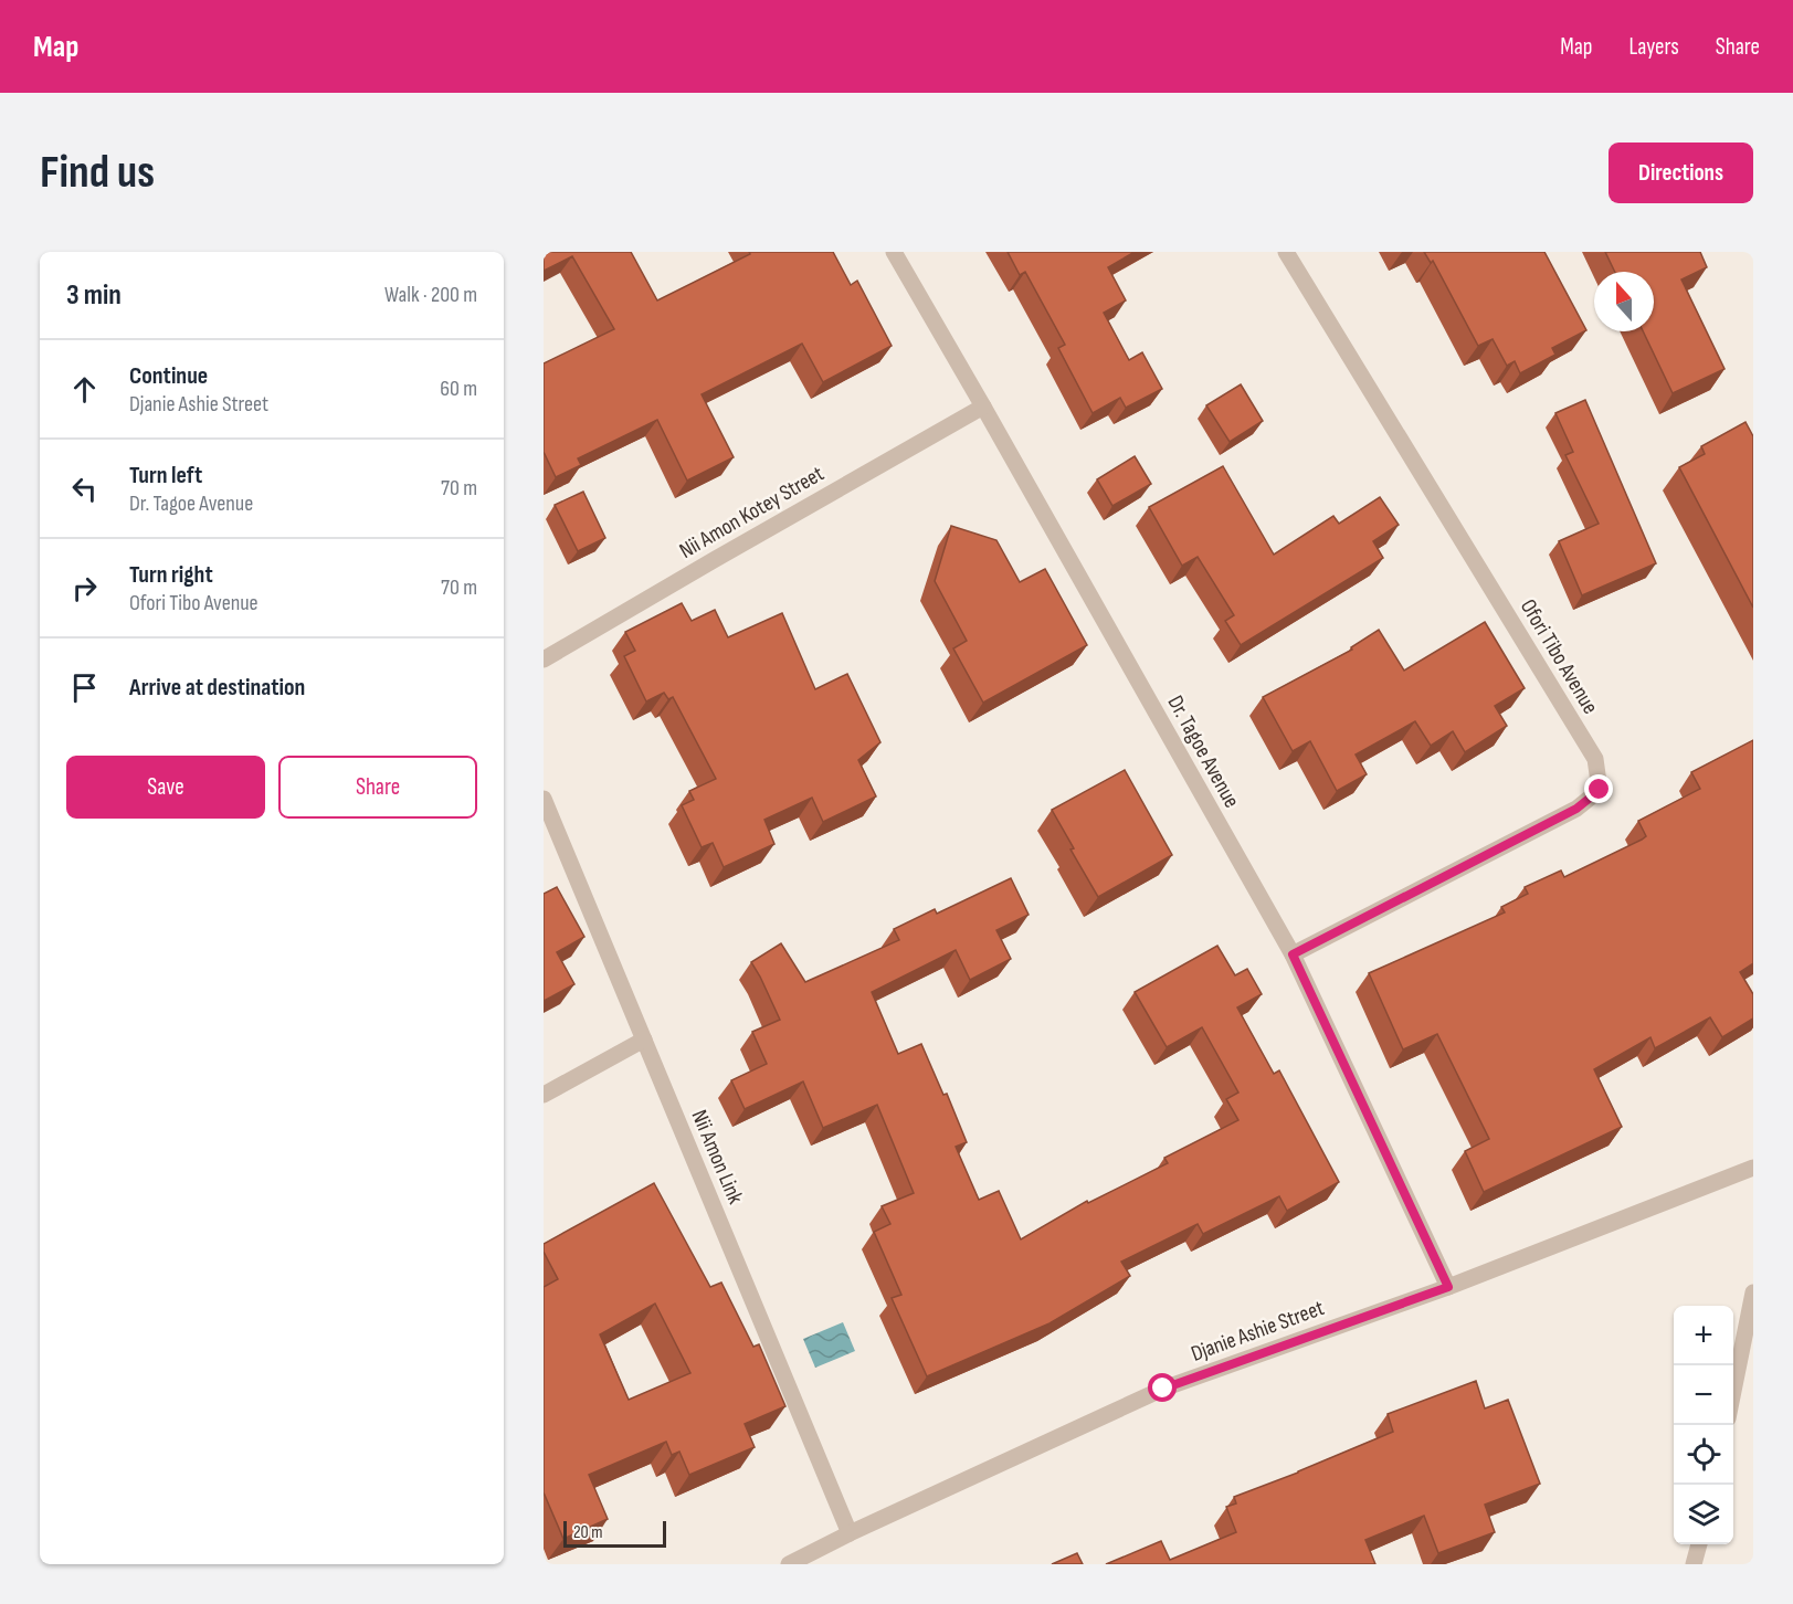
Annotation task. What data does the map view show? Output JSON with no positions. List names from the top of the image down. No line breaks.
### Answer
{"streets":{"street":["Nii Amon Kotey Street","Ofori Tibo Avenue","Dr. Tagoe Avenue","Nii Amon Link","Djanie Ashie Street"]},"crossings":[["Nii Amon Kotey Street","Dr. Tagoe Avenue"],["Ofori Tibo Avenue","Dr. Tagoe Avenue"],["Dr. Tagoe Avenue","Djanie Ashie Street"],["Nii Amon Link","Djanie Ashie Street"]],"scale_bar":"20 m","north":"top","page":{"header":"Map","nav":["Map","Layers","Share"],"buttons":["Directions",["Save","Share"]],"title":"Find us","heading":["3 min","Walk · 200 m"],"list":[["Continue","Djanie Ashie Street","60 m"],["Turn left","Dr. Tagoe Avenue","70 m"],["Turn right","Ofori Tibo Avenue","70 m"],"Arrive at destination"],"map_buttons":["+","−"],"scale":"20 m"}}
